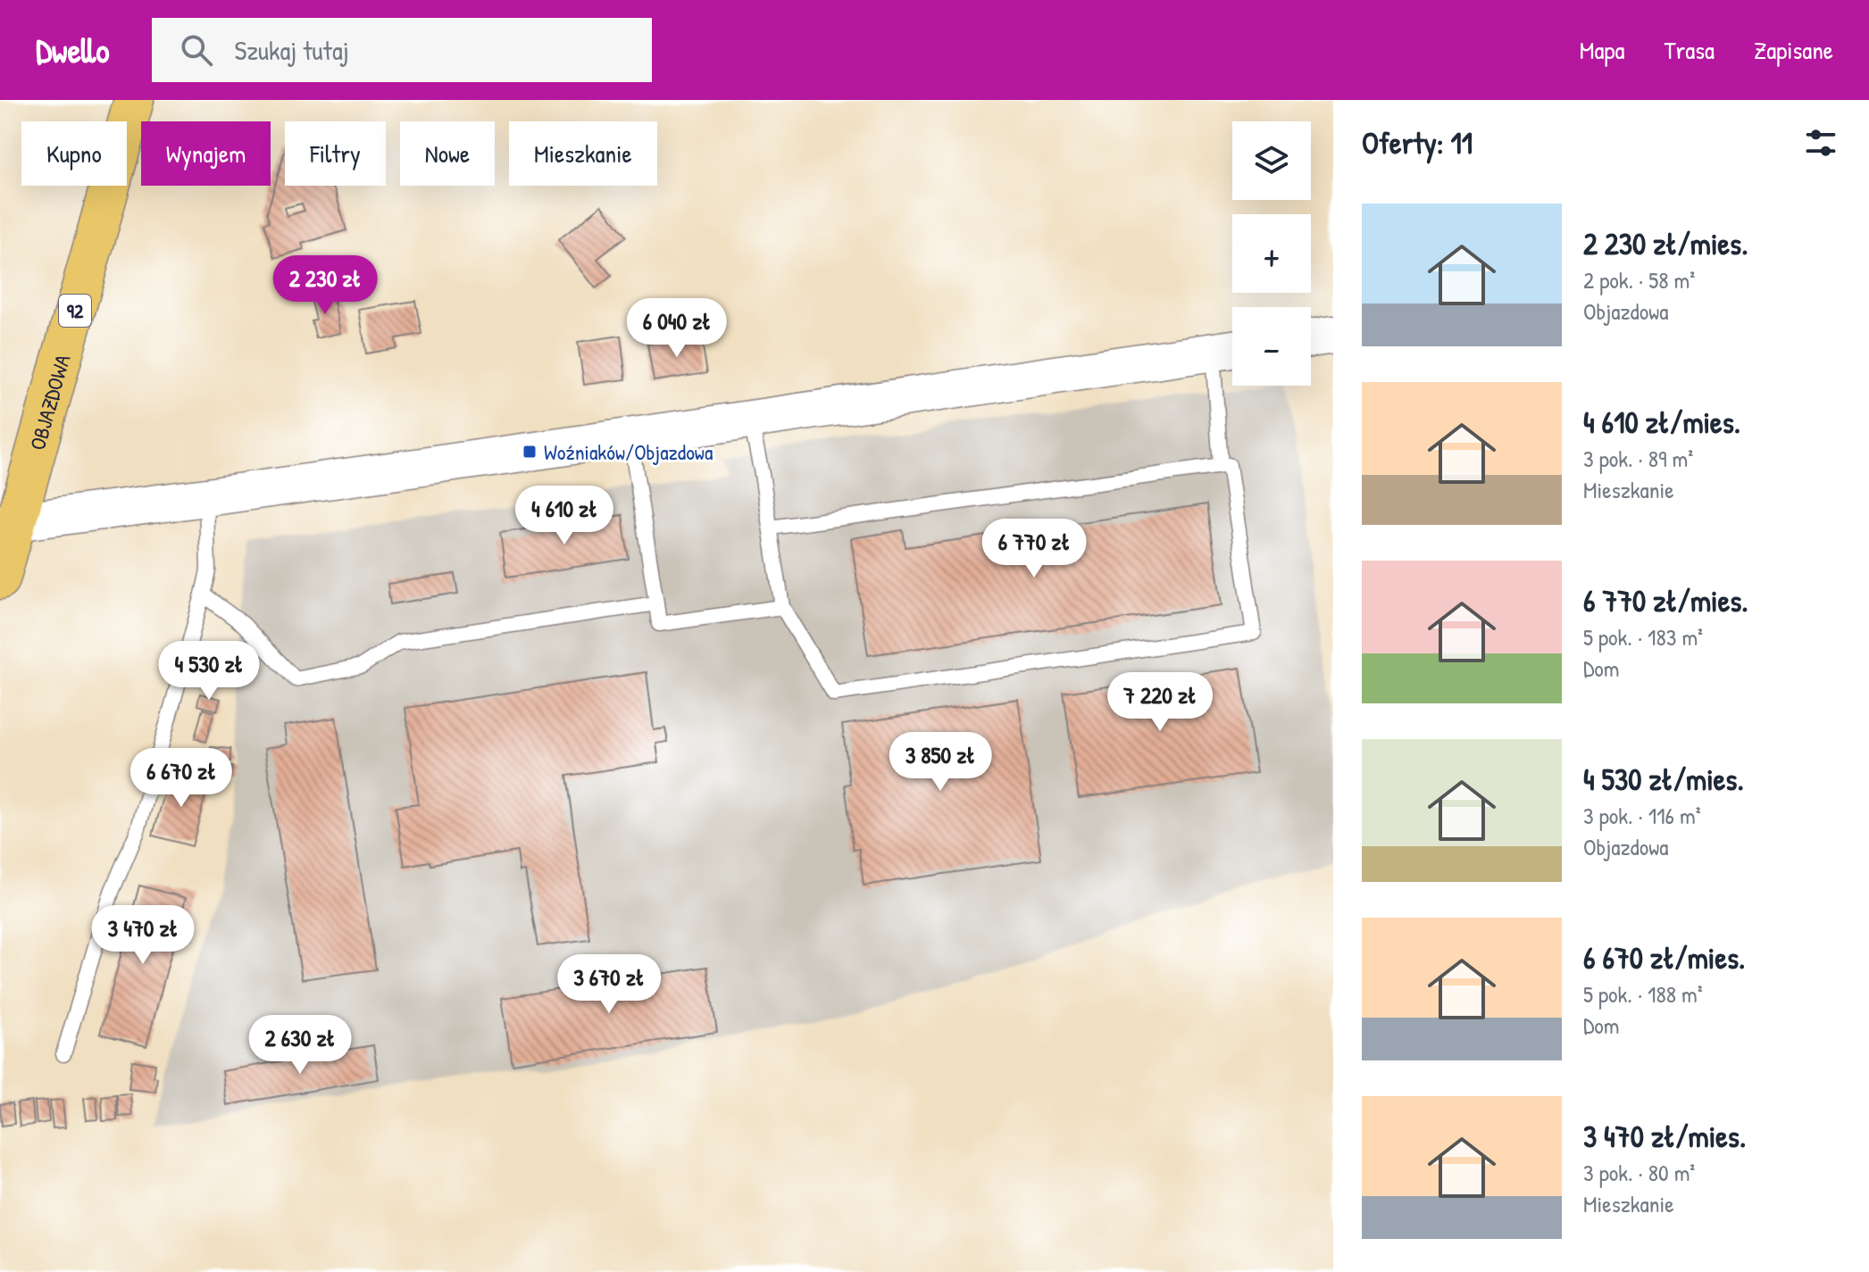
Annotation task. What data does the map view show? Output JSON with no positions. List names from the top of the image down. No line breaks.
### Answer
{"streets":{"main road":["92","OBJAZDOWA"]},"places":{"transit":["Woźniaków/Objazdowa"]},"page":{"header":"Dwello","search":"Szukaj tutaj","nav":["Mapa","Trasa","Zapisane"],"heading":"Oferty: 11","map_buttons":["+","−"],"chip":["Kupno","Wynajem","Filtry","Nowe","Mieszkanie"],"list":[{"name":"2 230 zł/mies.","note":"2 pok. · 58 m² · Objazdowa"},{"name":"4 610 zł/mies.","note":"3 pok. · 89 m² · Mieszkanie"},{"name":"6 770 zł/mies.","note":"5 pok. · 183 m² · Dom"},{"name":"4 530 zł/mies.","note":"3 pok. · 116 m² · Objazdowa"},{"name":"6 670 zł/mies.","note":"5 pok. · 188 m² · Dom"},{"name":"3 470 zł/mies.","note":"3 pok. · 80 m² · Mieszkanie"}],"price":["2 230 zł","6 040 zł","4 610 zł","6 770 zł","4 530 zł","7 220 zł","3 850 zł","6 670 zł","3 470 zł","3 670 zł","2 630 zł"]}}
